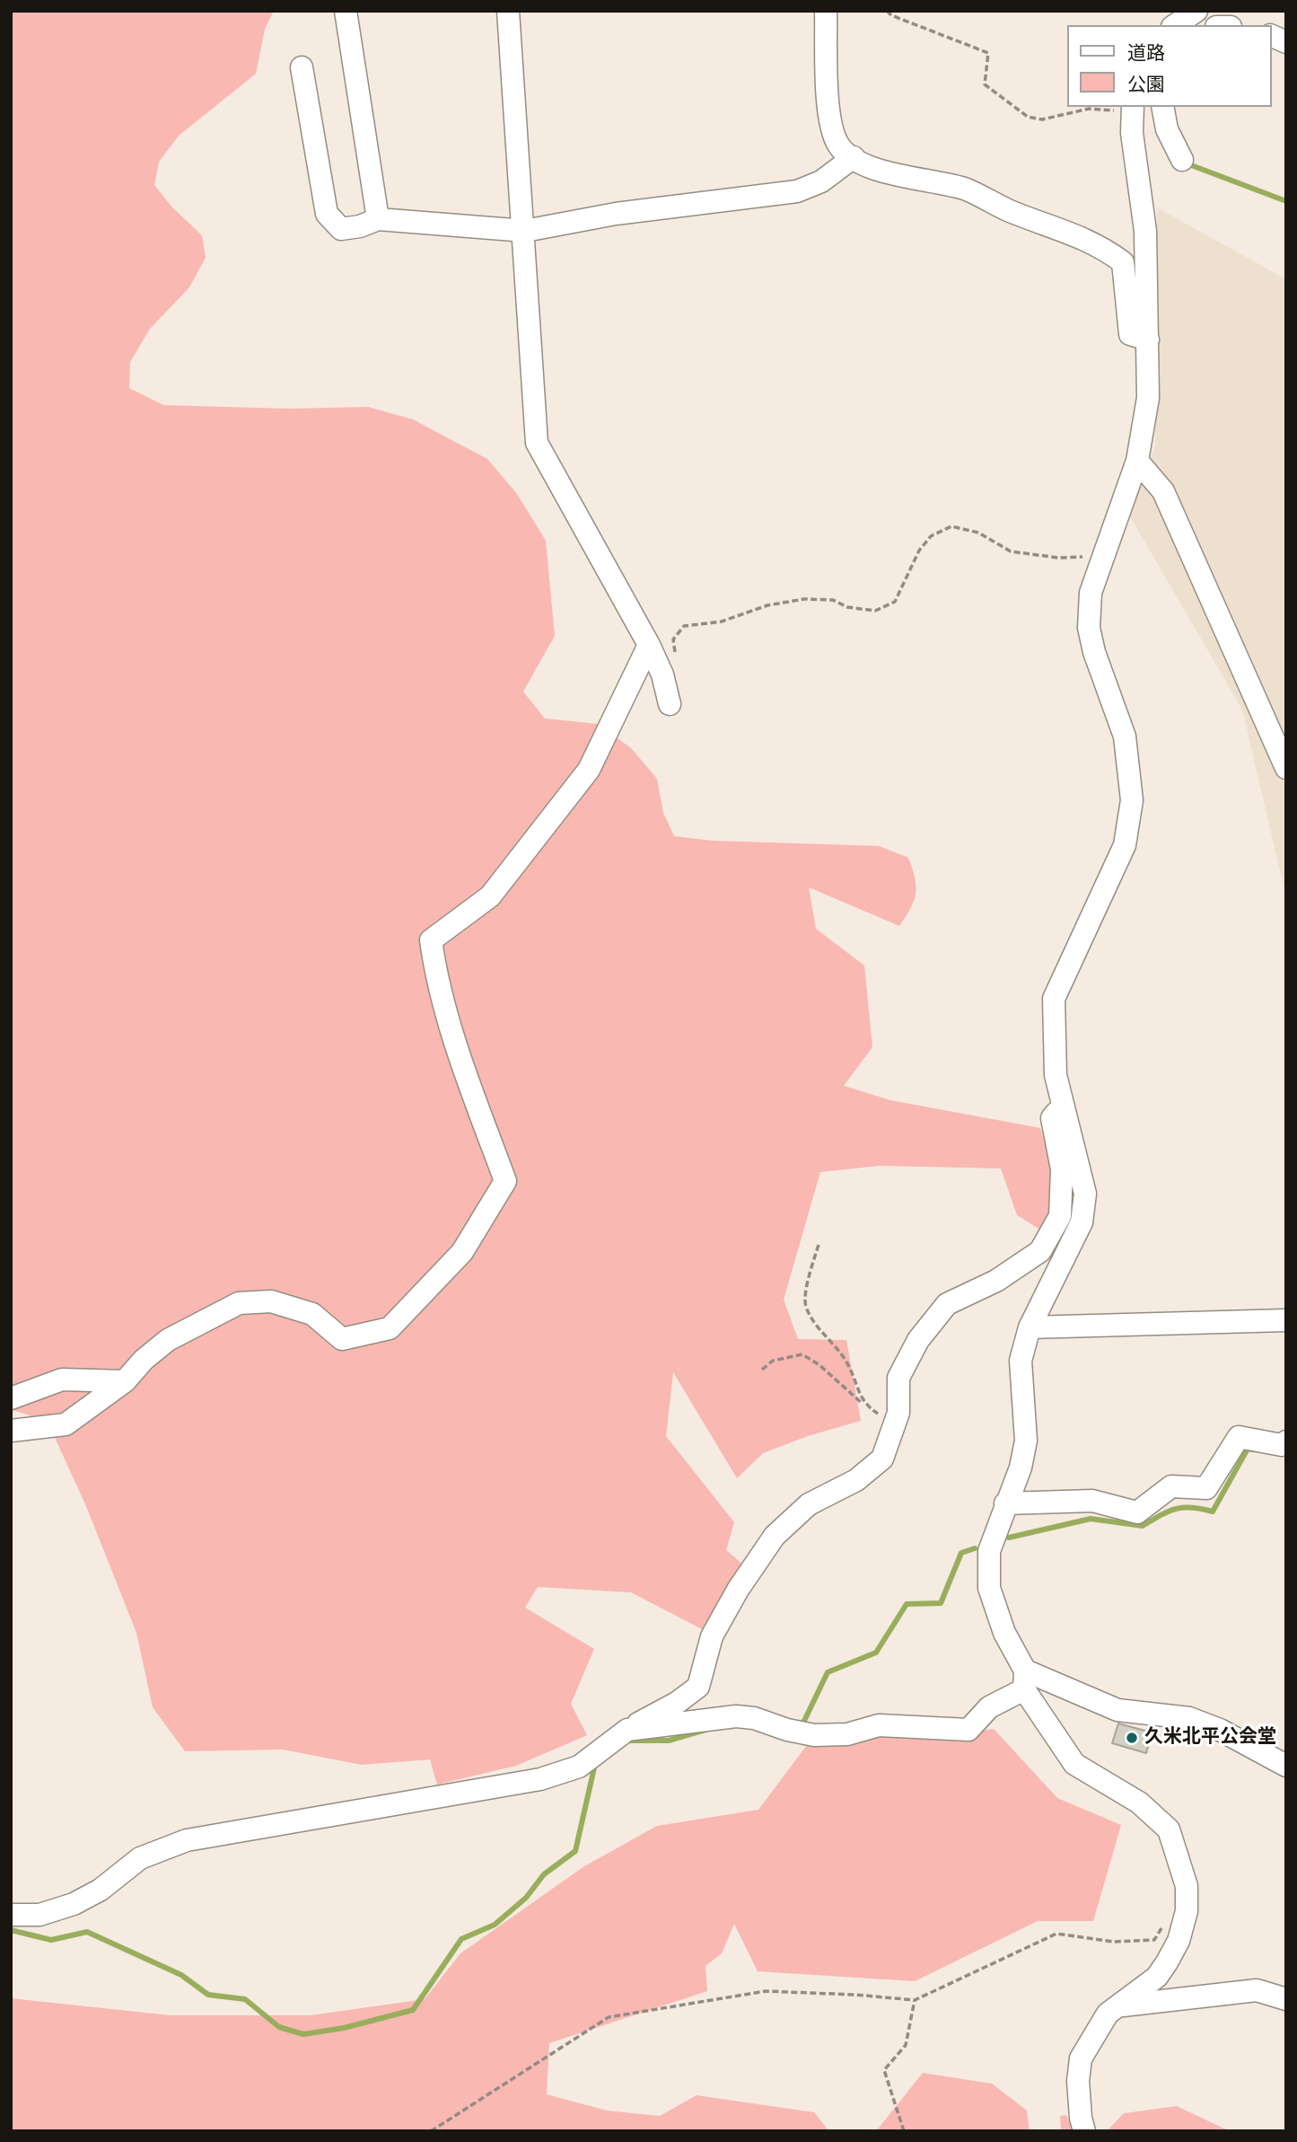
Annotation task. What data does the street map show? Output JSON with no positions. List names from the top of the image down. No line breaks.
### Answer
{"places":["久米北平公会堂"],"legend":["道路","公園"]}
